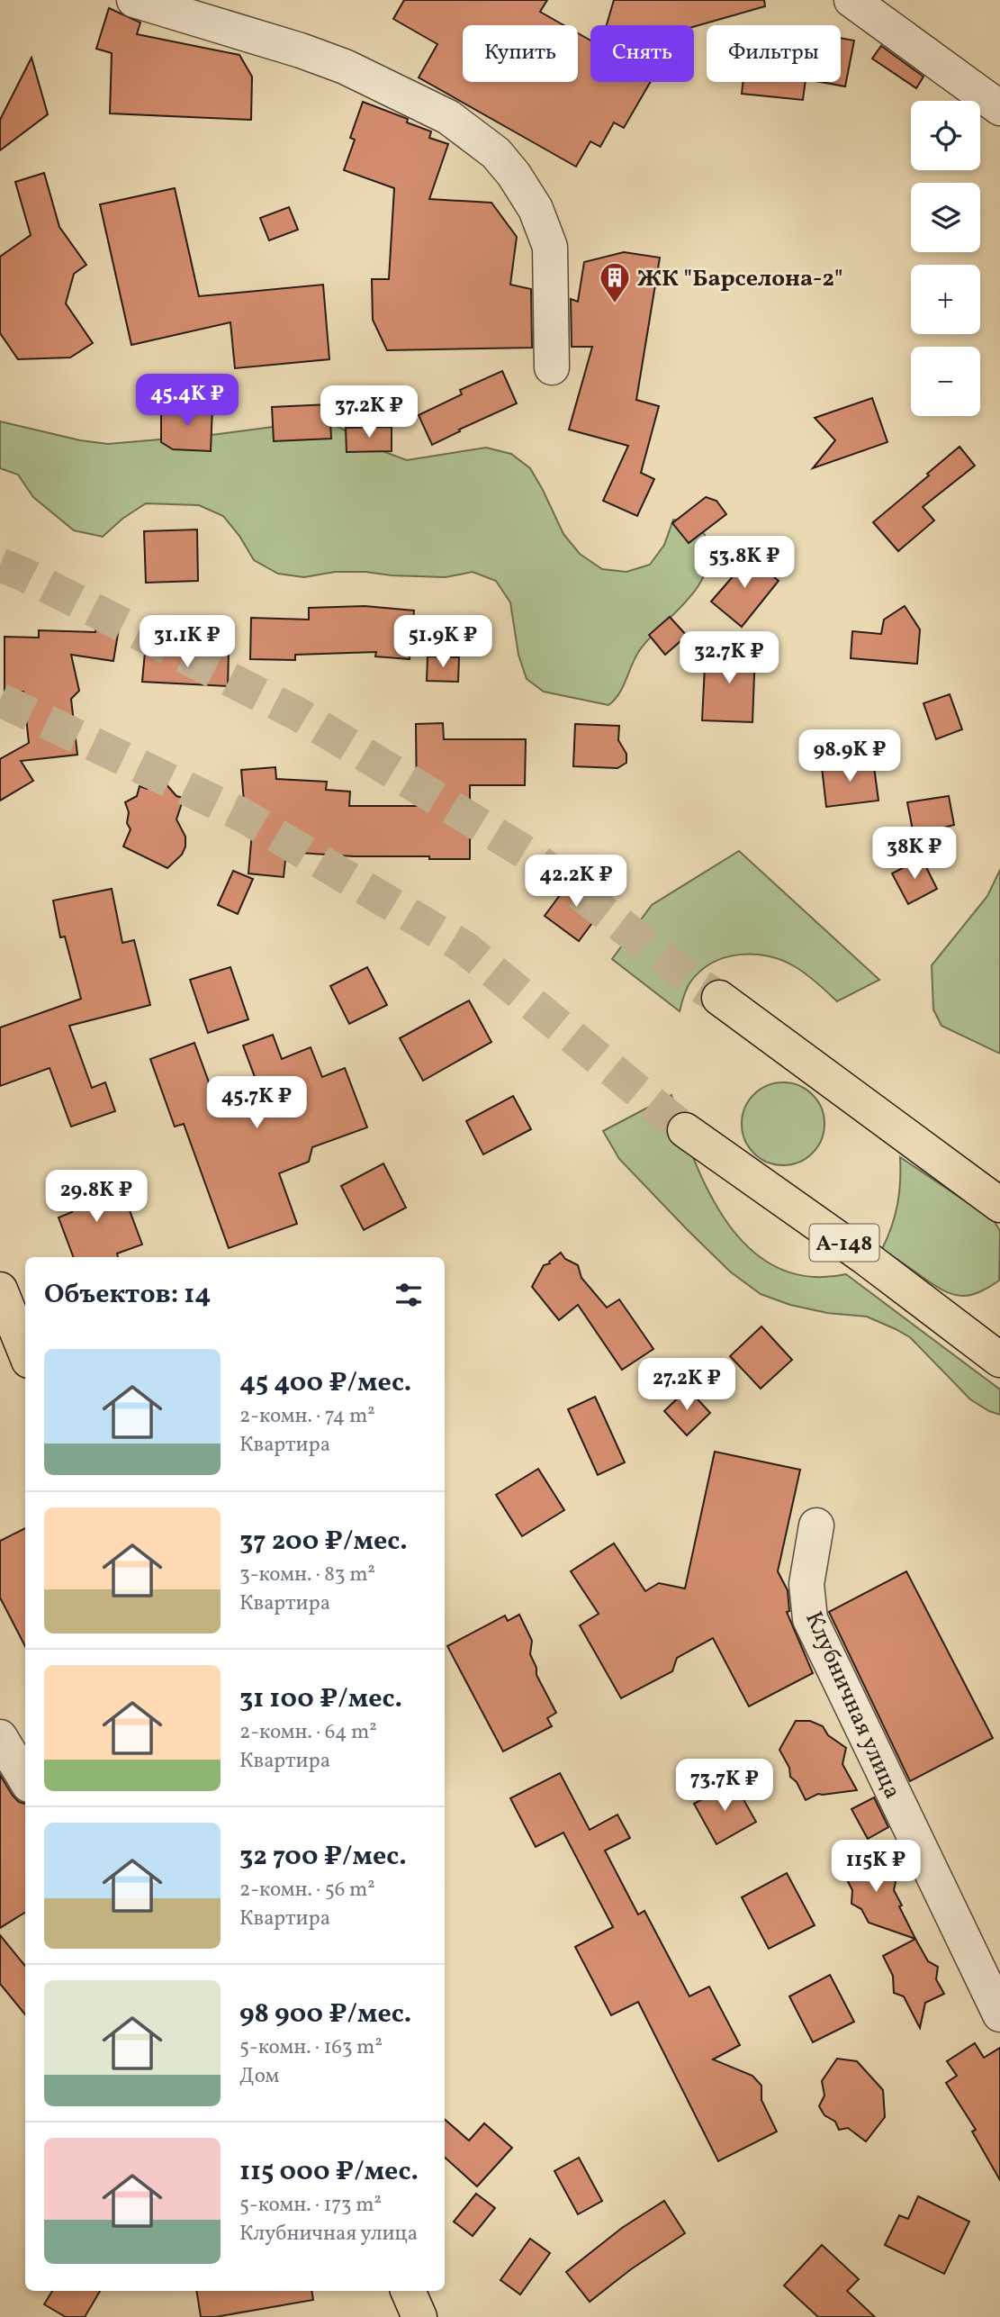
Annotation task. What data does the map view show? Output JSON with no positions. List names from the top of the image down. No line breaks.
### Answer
{"streets":{"main road":["А-148"],"street":["Клубничная улица"]},"places":{"building":["ЖК \"Барселона-2\""]},"page":{"chip":["Купить","Снять","Фильтры"],"map_buttons":["+","−"],"price":["45.4K ₽","37.2K ₽","53.8K ₽","31.1K ₽","51.9K ₽","32.7K ₽","98.9K ₽","38K ₽","42.2K ₽","45.7K ₽","29.8K ₽","27.2K ₽","73.7K ₽","115K ₽"],"heading":"Объектов: 14","list":[{"name":"45 400 ₽/мес.","note":"2-комн. · 74 m² · Квартира"},{"name":"37 200 ₽/мес.","note":"3-комн. · 83 m² · Квартира"},{"name":"31 100 ₽/мес.","note":"2-комн. · 64 m² · Квартира"},{"name":"32 700 ₽/мес.","note":"2-комн. · 56 m² · Квартира"},{"name":"98 900 ₽/мес.","note":"5-комн. · 163 m² · Дом"},{"name":"115 000 ₽/мес.","note":"5-комн. · 173 m² · Клубничная улица"}]}}
